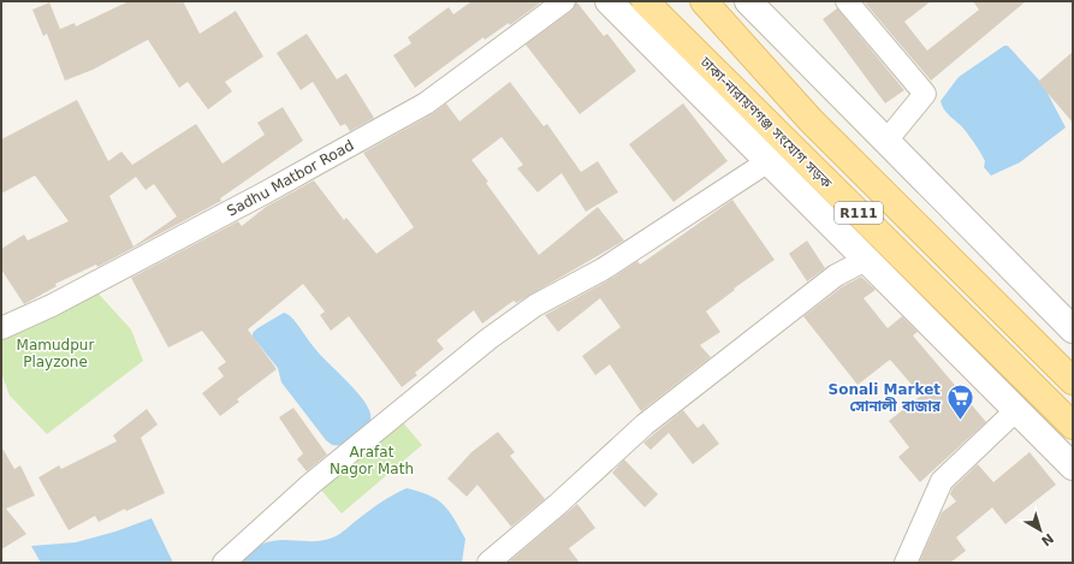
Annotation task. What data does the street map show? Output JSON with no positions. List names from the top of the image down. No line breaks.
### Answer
{"streets":{"main road":["ঢাকা-নারায়ণগঞ্জ সংযোগ সড়ক","R111"],"street":["Sadhu Matbor Road"]},"parks":["Mamudpur Playzone","Arafat Nagor Math"],"places":{"supermarket":["Sonali Market সোনালী বাজার"]},"north":"bottom right"}
